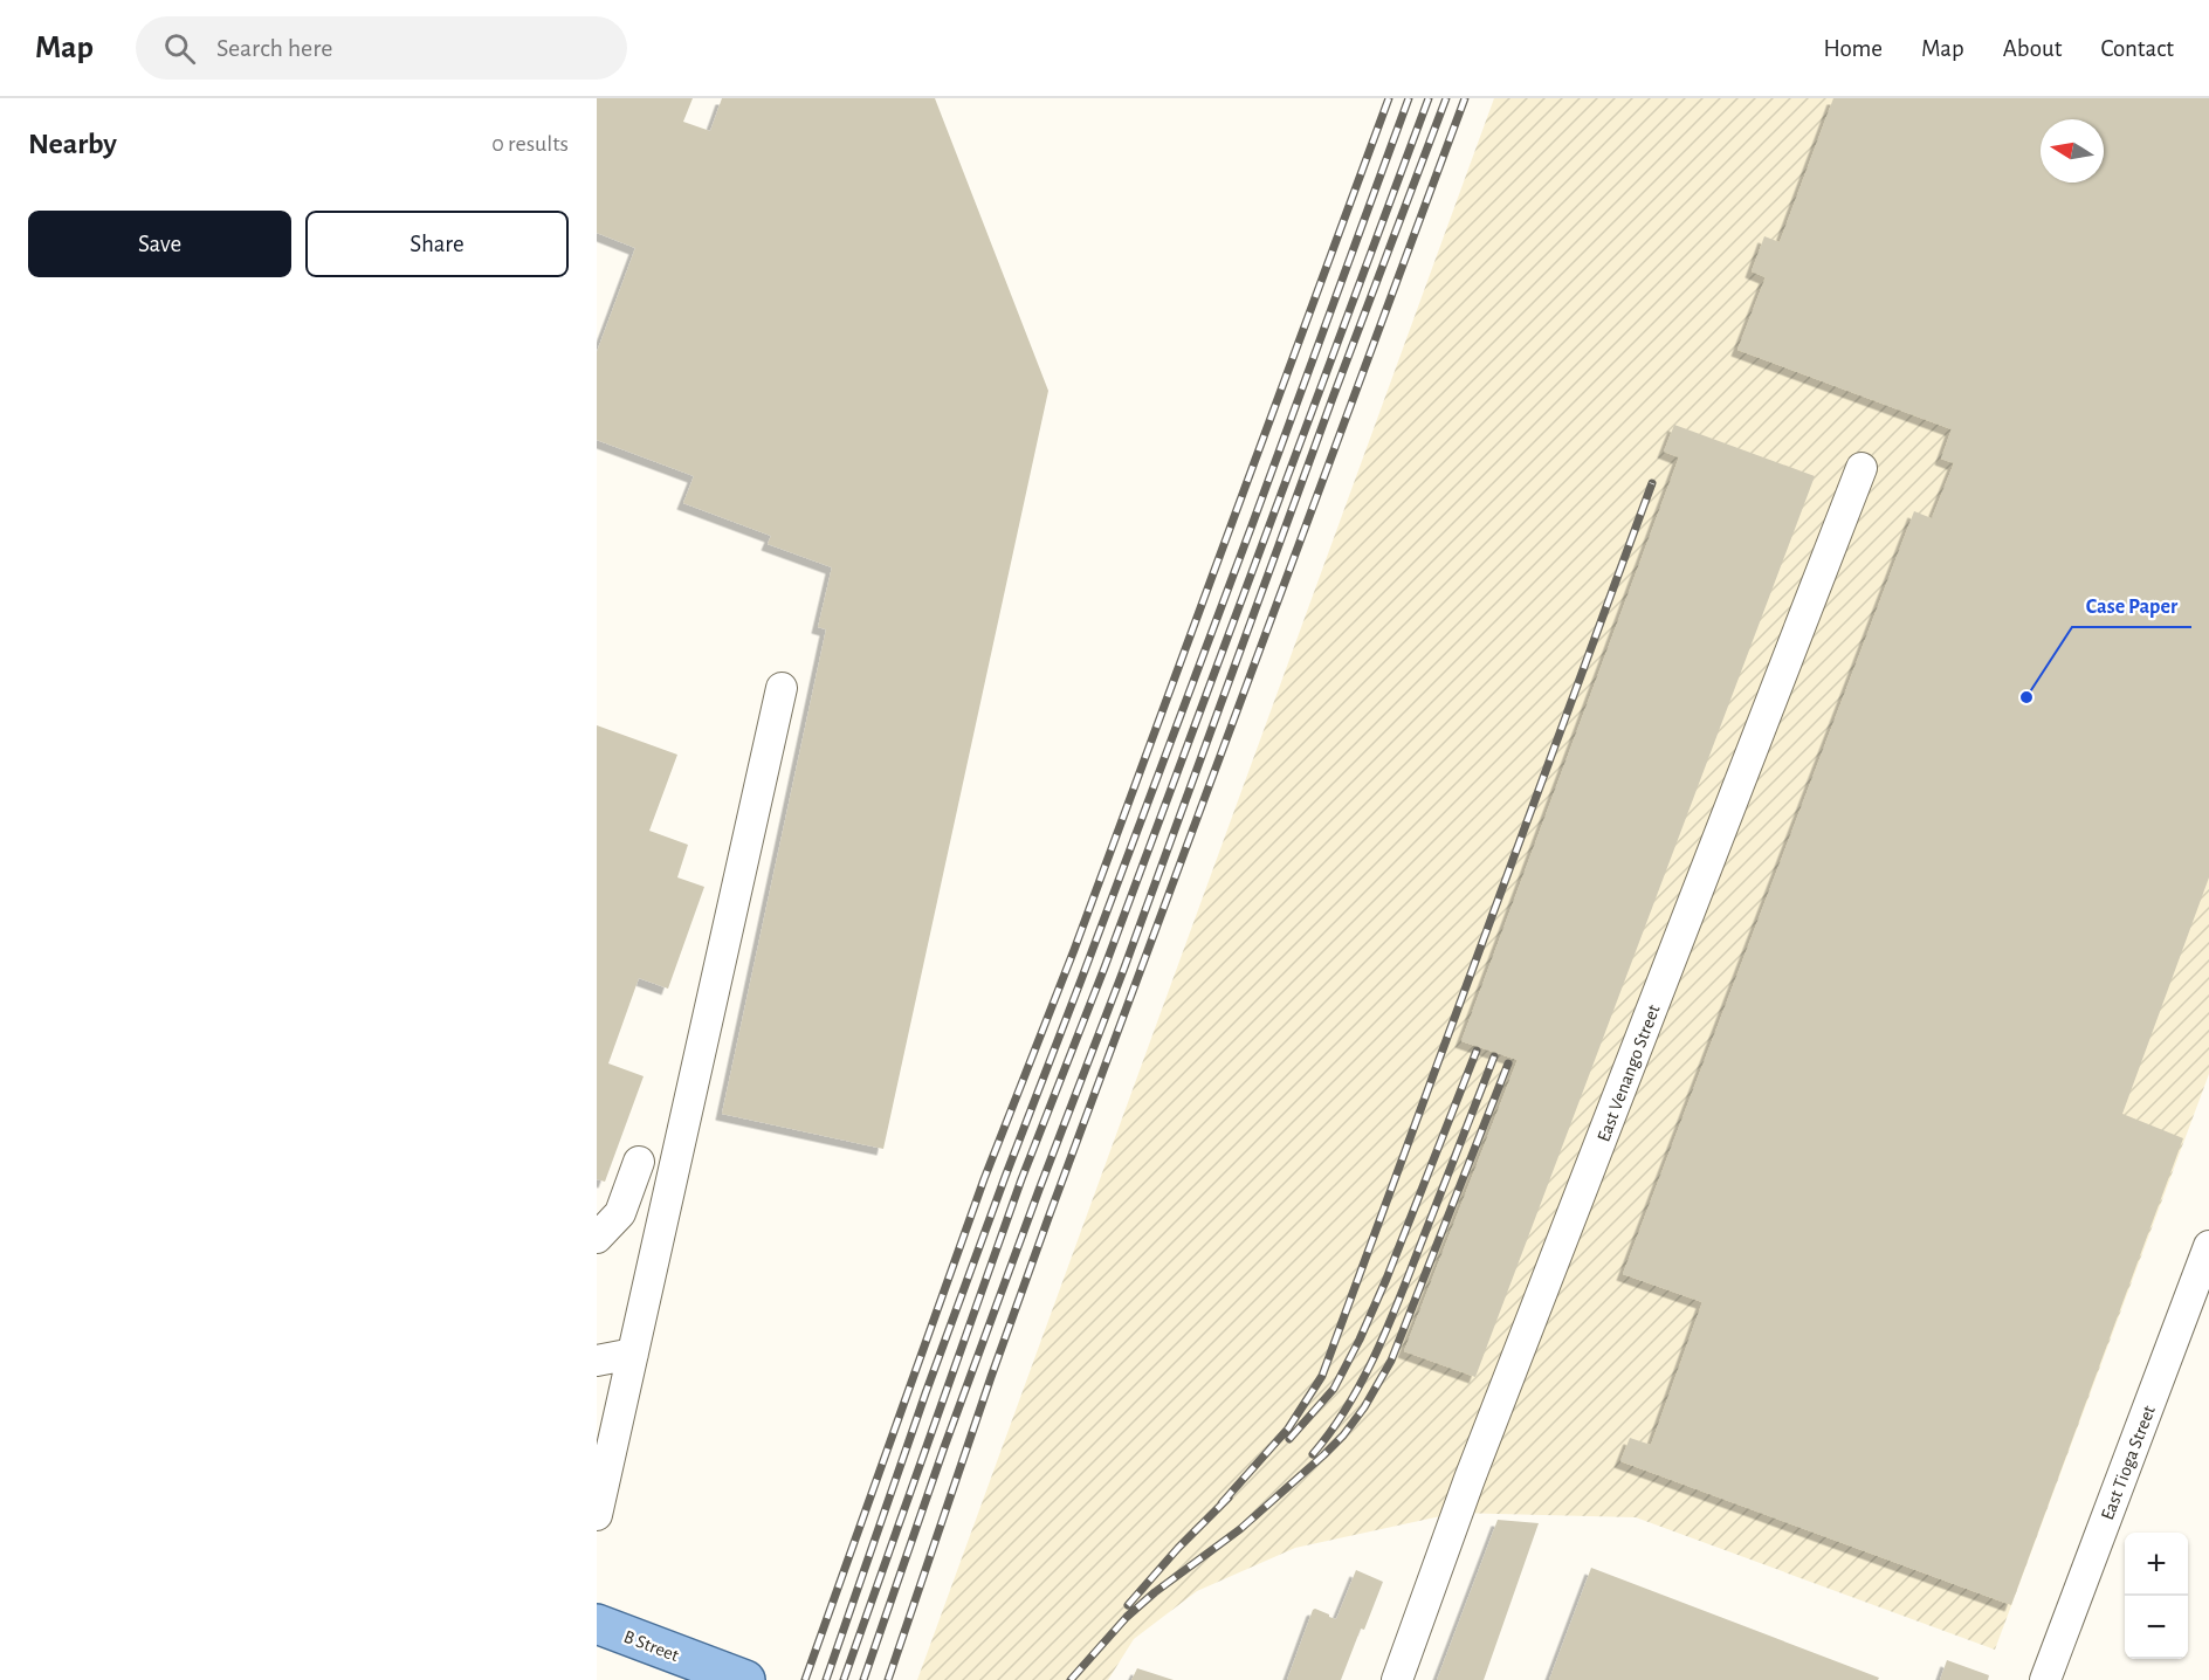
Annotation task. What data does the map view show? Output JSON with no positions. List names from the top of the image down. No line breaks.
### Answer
{"streets":{"main road":["B Street"],"street":["East Venango Street","East Tioga Street"]},"places":["Case Paper"],"north":"left","page":{"header":"Map","search":"Search here","nav":["Home","Map","About","Contact"],"heading":["Nearby","0 results"],"buttons":["Save","Share"],"map_buttons":["+","−"]}}
